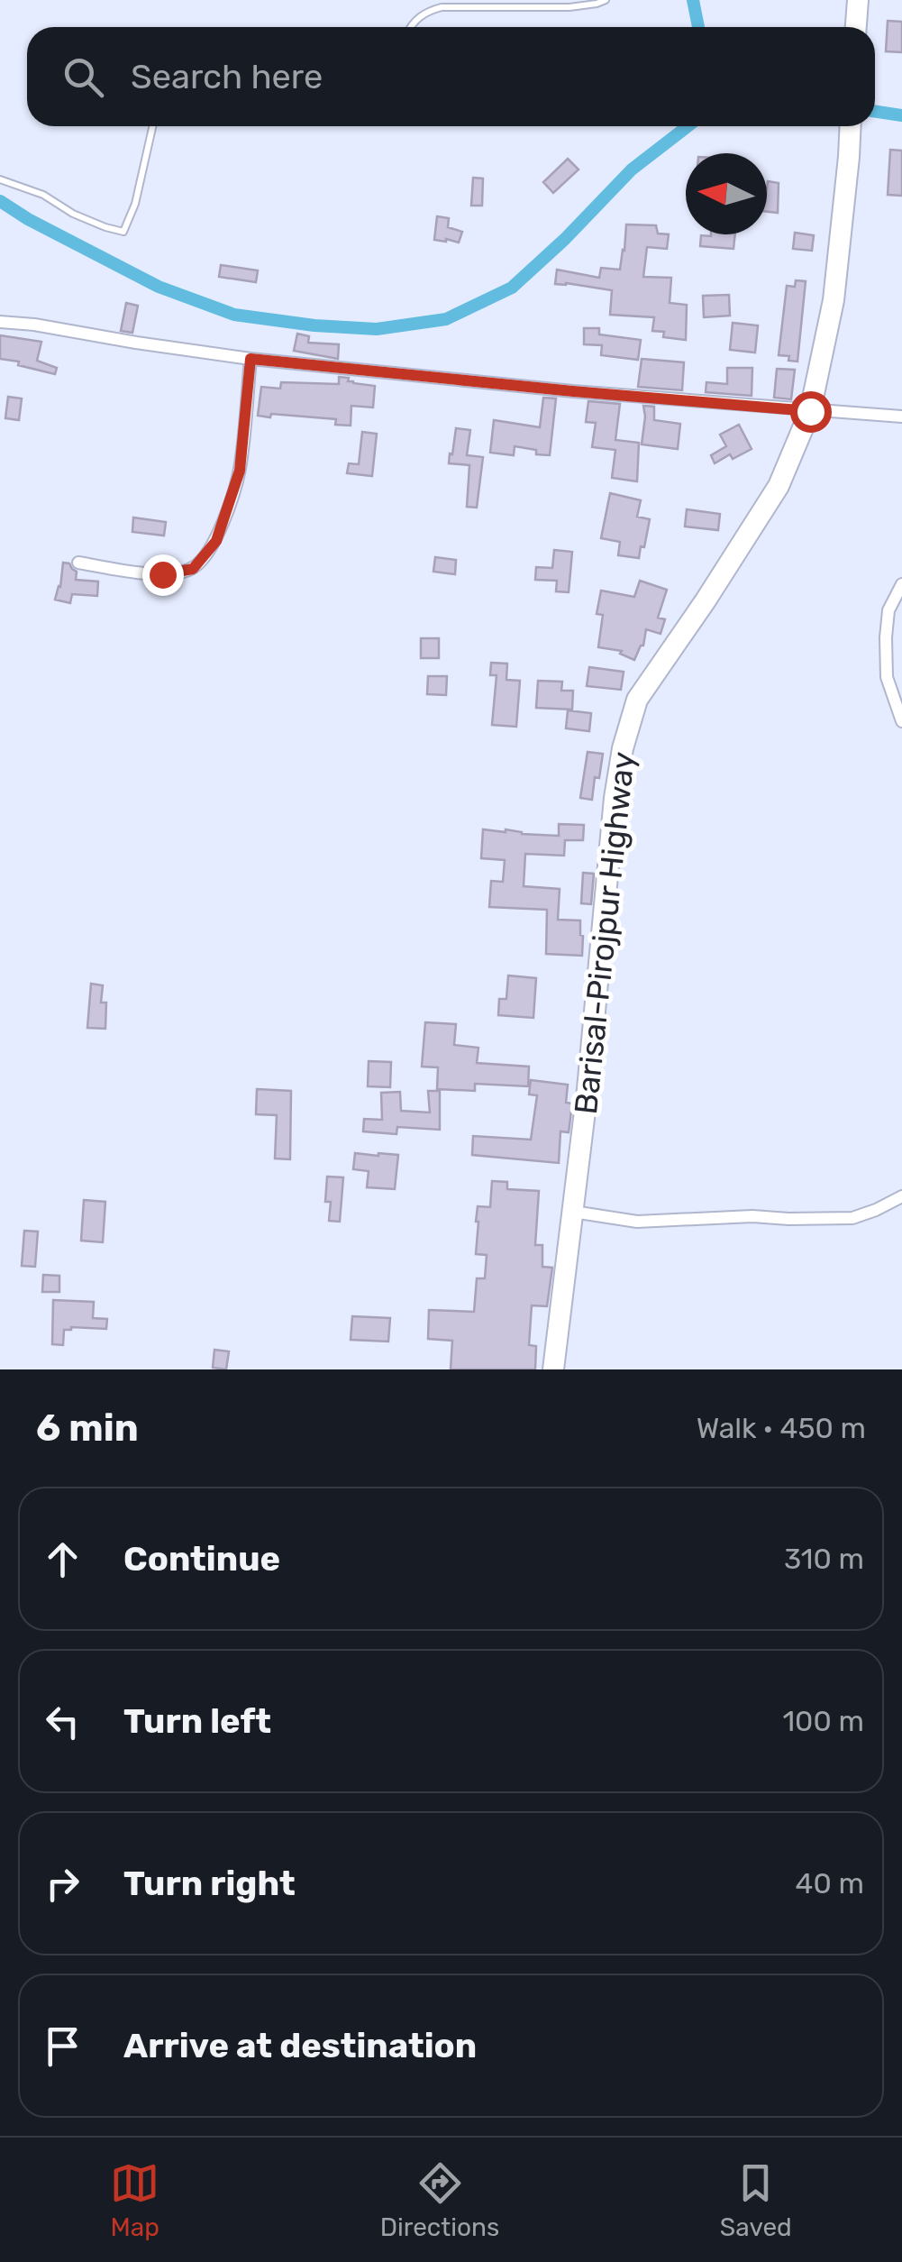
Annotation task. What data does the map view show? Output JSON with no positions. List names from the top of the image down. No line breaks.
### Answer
{"streets":{"highway":["Barisal-Pirojpur Highway"]},"north":"left","page":{"search":"Search here","heading":["6 min","Walk · 450 m"],"list":[["Continue","310 m"],["Turn left","100 m"],["Turn right","40 m"],"Arrive at destination"],"nav":["Map","Directions","Saved"]}}
